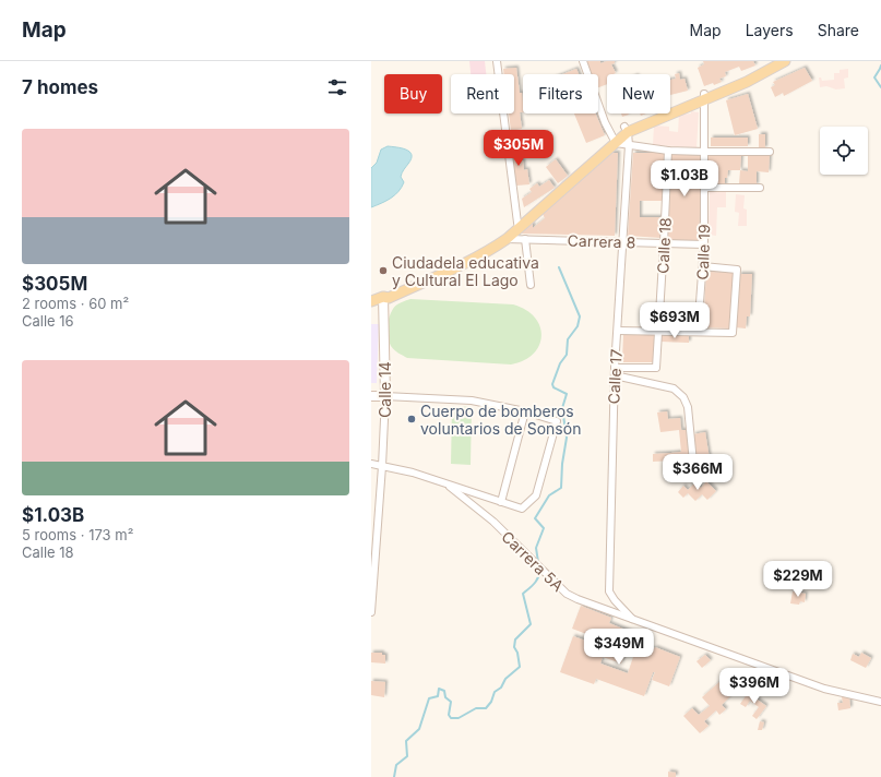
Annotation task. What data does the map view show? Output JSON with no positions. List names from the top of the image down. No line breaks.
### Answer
{"streets":{"main road":["Calle 14"],"street":["Carrera 8","Calle 18","Calle 19","Calle 17","Carrera 5A"]},"crossings":[["Carrera 8","Calle 18"],["Carrera 8","Calle 19"],["Carrera 8","Calle 17"],["Calle 18","Calle 17"],["Calle 17","Carrera 5A"],["Calle 14","Carrera 5A"]],"places":["Ciudadela educativa y Cultural El Lago","Cuerpo de bomberos voluntarios de Sonsón"],"page":{"header":"Map","nav":["Map","Layers","Share"],"heading":"7 homes","chip":["Buy","Rent","Filters","New"],"list":[{"name":"$305M","note":"2 rooms · 60 m² · Calle 16"},{"name":"$1.03B","note":"5 rooms · 173 m² · Calle 18"}],"price":["$305M","$1.03B","$693M","$366M","$229M","$349M","$396M"]}}
